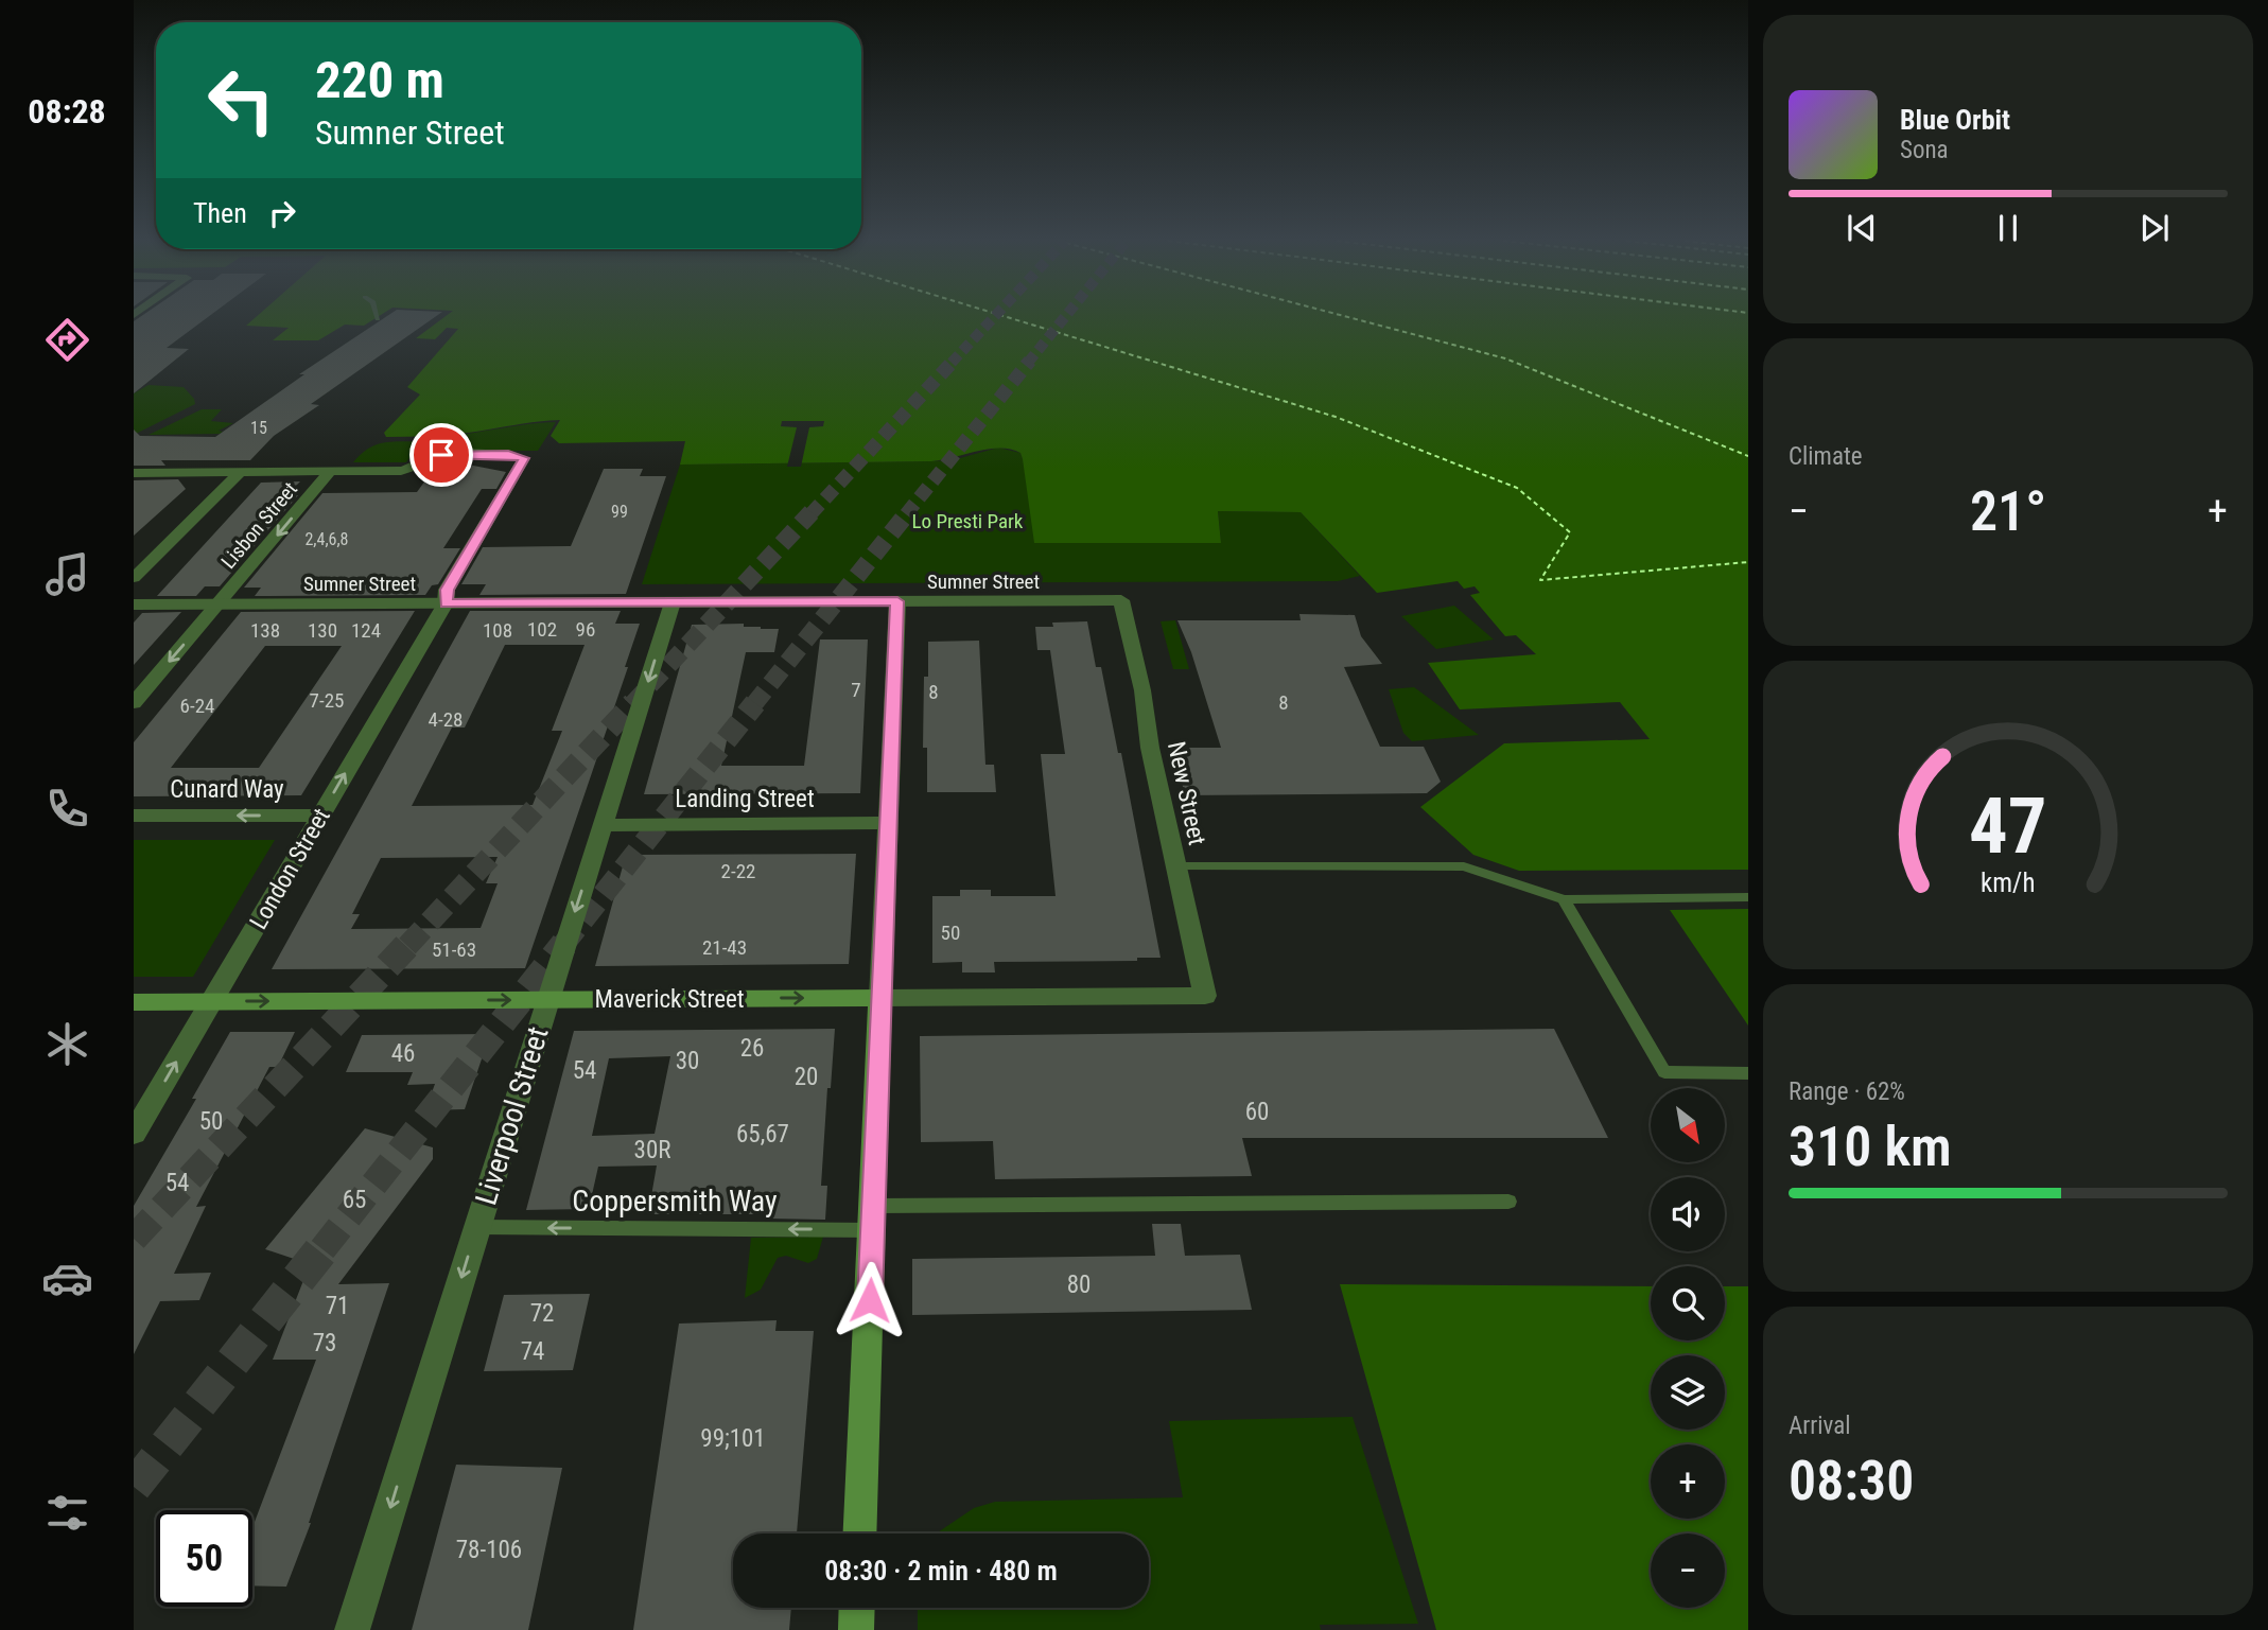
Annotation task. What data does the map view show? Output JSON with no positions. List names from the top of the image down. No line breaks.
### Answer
{"streets":{"main road":["Maverick Street"],"street":["Lisbon Street","Sumner Street","Cunard Way","New Street","Landing Street","London Street","Liverpool Street"],"lane":["Coppersmith Way"]},"crossings":[["Lisbon Street","Sumner Street"],["Lisbon Street","London Street"],["Sumner Street","New Street"],["Sumner Street","London Street"],["Sumner Street","Liverpool Street"],["Cunard Way","London Street"],["New Street","Maverick Street"],["Landing Street","Liverpool Street"],["London Street","Maverick Street"],["Maverick Street","Liverpool Street"],["Liverpool Street","Coppersmith Way"]],"one_way":["Cunard Way","London Street","Maverick Street","Liverpool Street","Coppersmith Way"],"parks":["Lo Presti Park"],"house_numbers":["15","99","2,4,6,8","102","96","138","130","124","108","7","8","7-25","8","6-24","4-28","2-22","50","21-43","51-63","26","46","30","54","20","60","50","65,67","30R","54","65","80","71","72","73","74","99;101","78-106"],"north":"bottom right","page":{"tabs":"08:28","turn":["220 m","Sumner Street"],"song":["Blue Orbit","Sona"],"then":"Then","tile":["Climate",["Range · 62%","310 km"],["Arrival","08:30"]],"heat":["−","21°","+"],"map_buttons":["+","−"],"limit":"50","trip":"08:30 · 2 min · 480 m","gauge":["47","km/h"]}}
